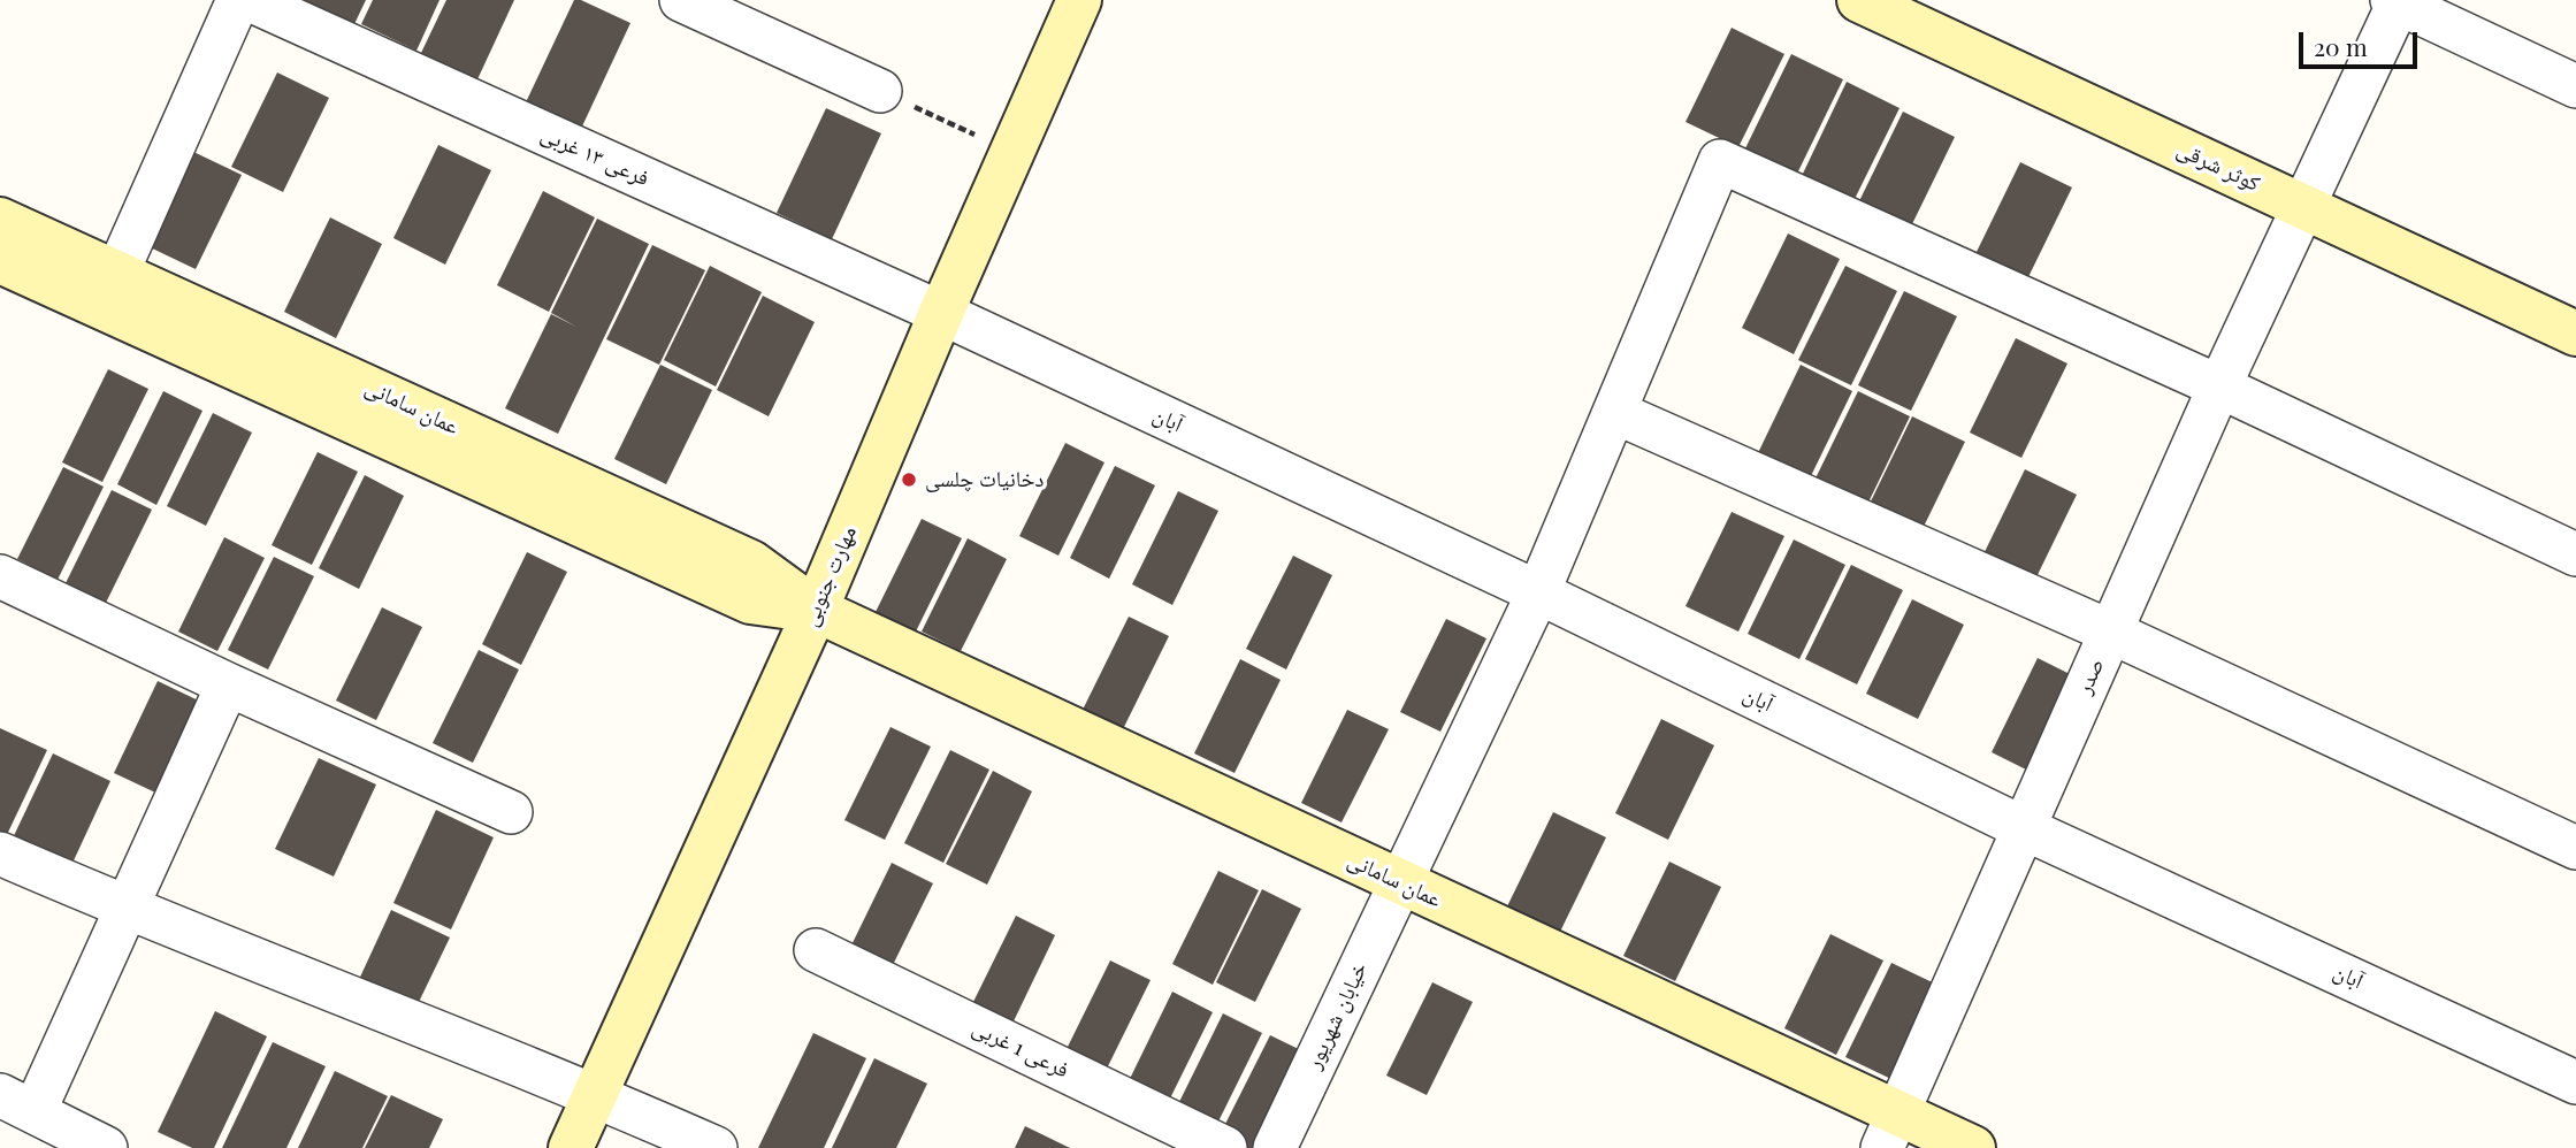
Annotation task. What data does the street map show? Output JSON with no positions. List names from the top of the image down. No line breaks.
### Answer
{"streets":{"street":["فرعی ۱۳ غربی","کوثر شرقی","عمان سامانی","آبان","مهارت جنوبی","صدر","خیابان شهریور","فرعی 1 غربی"]},"crossings":[["فرعی ۱۳ غربی","آبان"],["فرعی ۱۳ غربی","مهارت جنوبی"],["کوثر شرقی","صدر"],["عمان سامانی","مهارت جنوبی"],["عمان سامانی","صدر"],["عمان سامانی","خیابان شهریور"],["آبان","مهارت جنوبی"],["آبان","صدر"],["آبان","خیابان شهریور"],["صدر","خیابان شهریور"]],"places":["دخانیات چلسی"],"scale_bar":"20 m"}
